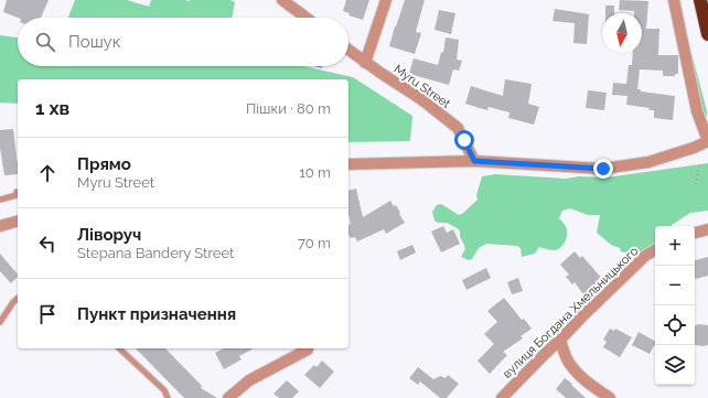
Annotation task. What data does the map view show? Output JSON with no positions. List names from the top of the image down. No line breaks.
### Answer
{"streets":{"street":["Myru Street","вулиця Богдана Хмельницького"]},"north":"bottom","page":{"search":"Пошук","heading":["1 хв","Пішки · 80 m"],"list":[["Прямо","Myru Street","10 m"],["Ліворуч","Stepana Bandery Street","70 m"],"Пункт призначення"],"map_buttons":["+","−"]}}
